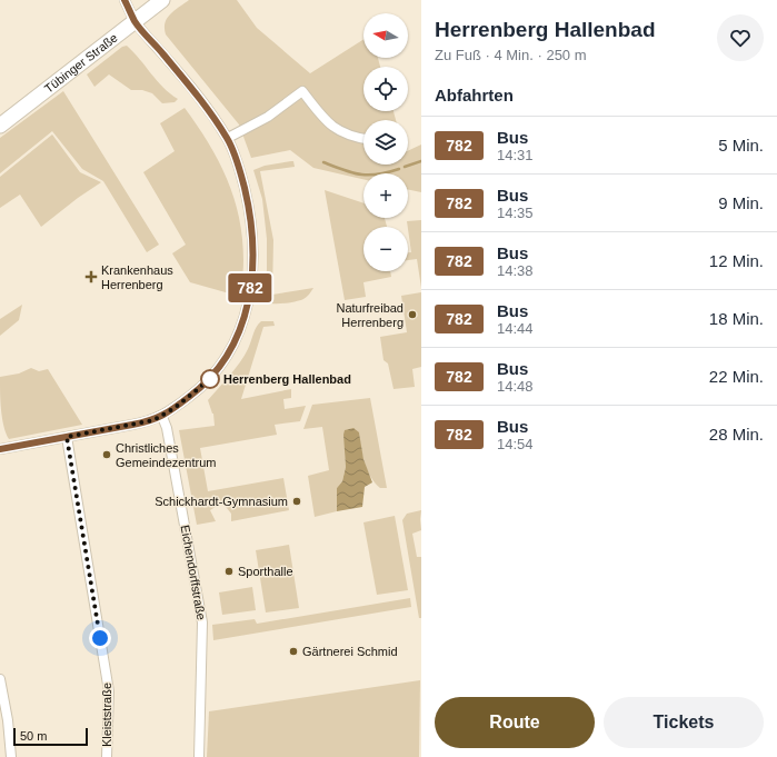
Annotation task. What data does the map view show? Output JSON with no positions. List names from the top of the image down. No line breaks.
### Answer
{"streets":{"main road":["Tübinger Straße"],"street":["Eichendorffstraße","Kleiststraße"]},"places":{"health":["Krankenhaus Herrenberg"],"other":["Naturfreibad Herrenberg","Herrenberg Hallenbad","Christliches Gemeindezentrum","Schickhardt-Gymnasium","Sporthalle","Gärtnerei Schmid"]},"lines":["bus line 782"],"scale_bar":"50 m","north":"left","page":{"on_map":"782","heading":[["Herrenberg Hallenbad","Zu Fuß · 4 Min. · 250 m"],"Abfahrten"],"map_buttons":["+","−"],"list":[{"mark":"782","name":"Bus","note":"14:31","value":"5 Min."},{"mark":"782","name":"Bus","note":"14:35","value":"9 Min."},{"mark":"782","name":"Bus","note":"14:38","value":"12 Min."},{"mark":"782","name":"Bus","note":"14:44","value":"18 Min."},{"mark":"782","name":"Bus","note":"14:48","value":"22 Min."},{"mark":"782","name":"Bus","note":"14:54","value":"28 Min."}],"buttons":["Route","Tickets"],"scale":"50 m"}}
